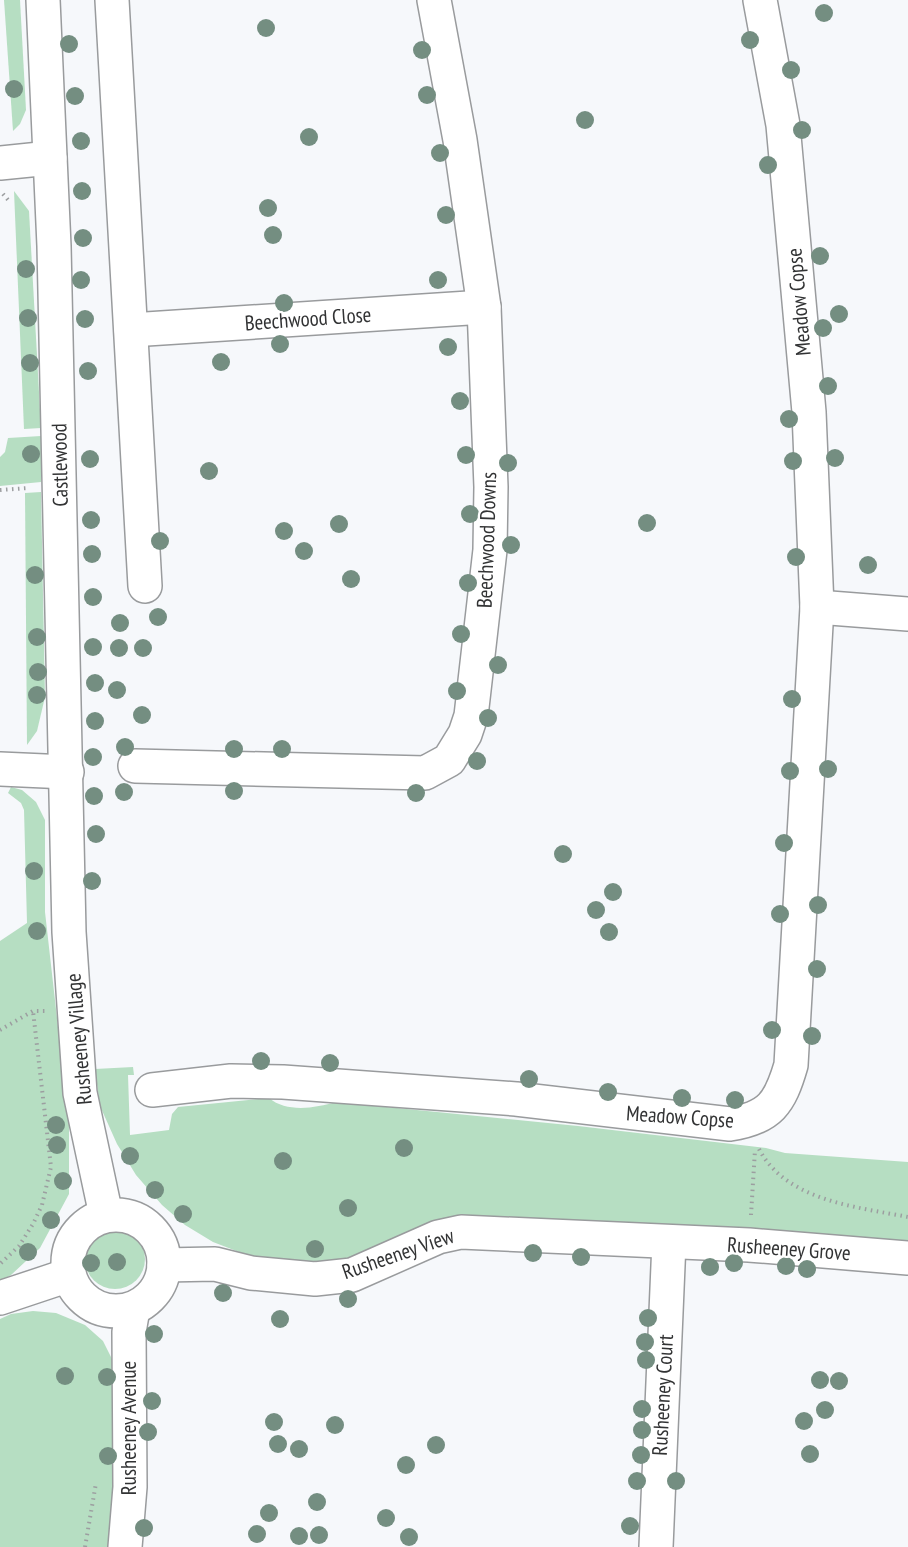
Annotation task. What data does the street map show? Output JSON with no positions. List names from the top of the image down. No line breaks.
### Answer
{"streets":{"street":["Meadow Copse","Beechwood Close","Castlewood","Beechwood Downs","Rusheeney Village","Rusheeney Grove","Rusheeney View","Rusheeney Court","Rusheeney Avenue"]},"crossings":[["Beechwood Close","Beechwood Downs"],["Castlewood","Rusheeney Village"],["Rusheeney Village","Rusheeney View"],["Rusheeney Village","Rusheeney Avenue"],["Rusheeney Grove","Rusheeney View"],["Rusheeney Grove","Rusheeney Court"],["Rusheeney View","Rusheeney Court"],["Rusheeney View","Rusheeney Avenue"]]}
